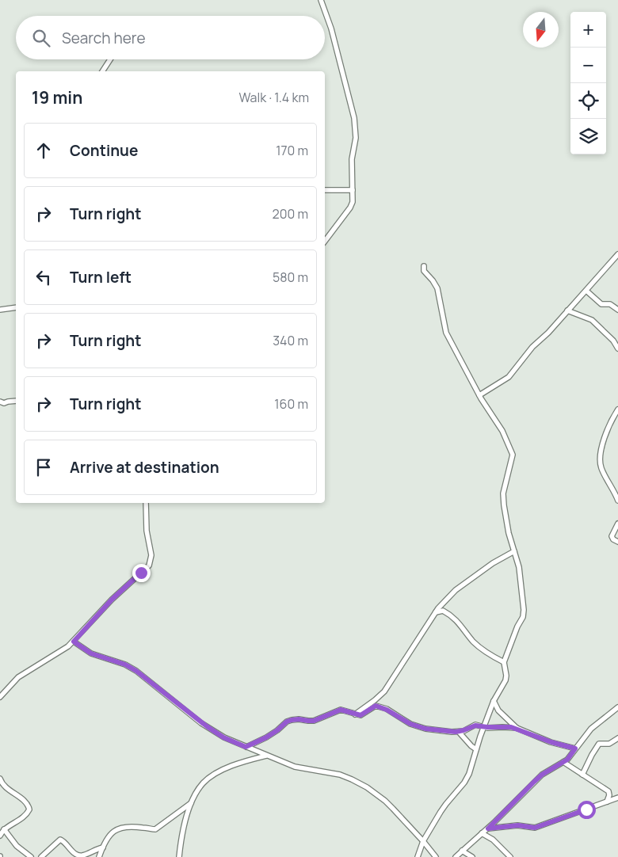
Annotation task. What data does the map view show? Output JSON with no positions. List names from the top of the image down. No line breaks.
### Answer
{"north":"bottom","page":{"map_buttons":["+","−"],"search":"Search here","heading":["19 min","Walk · 1.4 km"],"list":[["Continue","170 m"],["Turn right","200 m"],["Turn left","580 m"],["Turn right","340 m"],["Turn right","160 m"],"Arrive at destination"]}}
